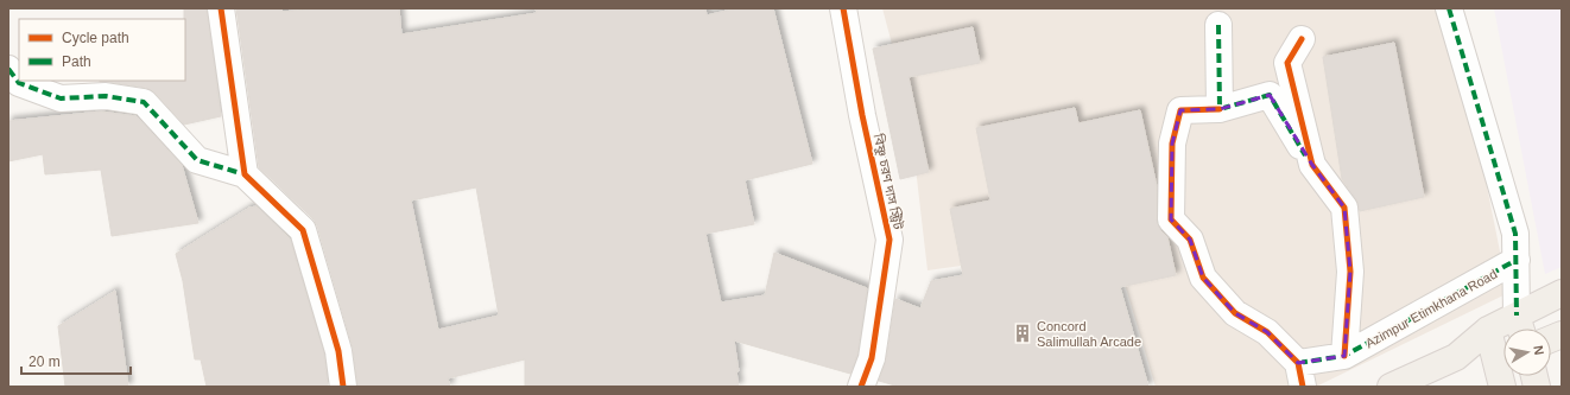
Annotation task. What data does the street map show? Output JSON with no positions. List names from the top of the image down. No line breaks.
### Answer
{"streets":{"street":["বিষ্ণু চরণ দাস স্ট্রিট","Azimpur Etimkhana Road"]},"places":{"building":["Concord Salimullah Arcade"]},"legend":["Cycle path","Path"],"scale_bar":"20 m","north":"right"}
